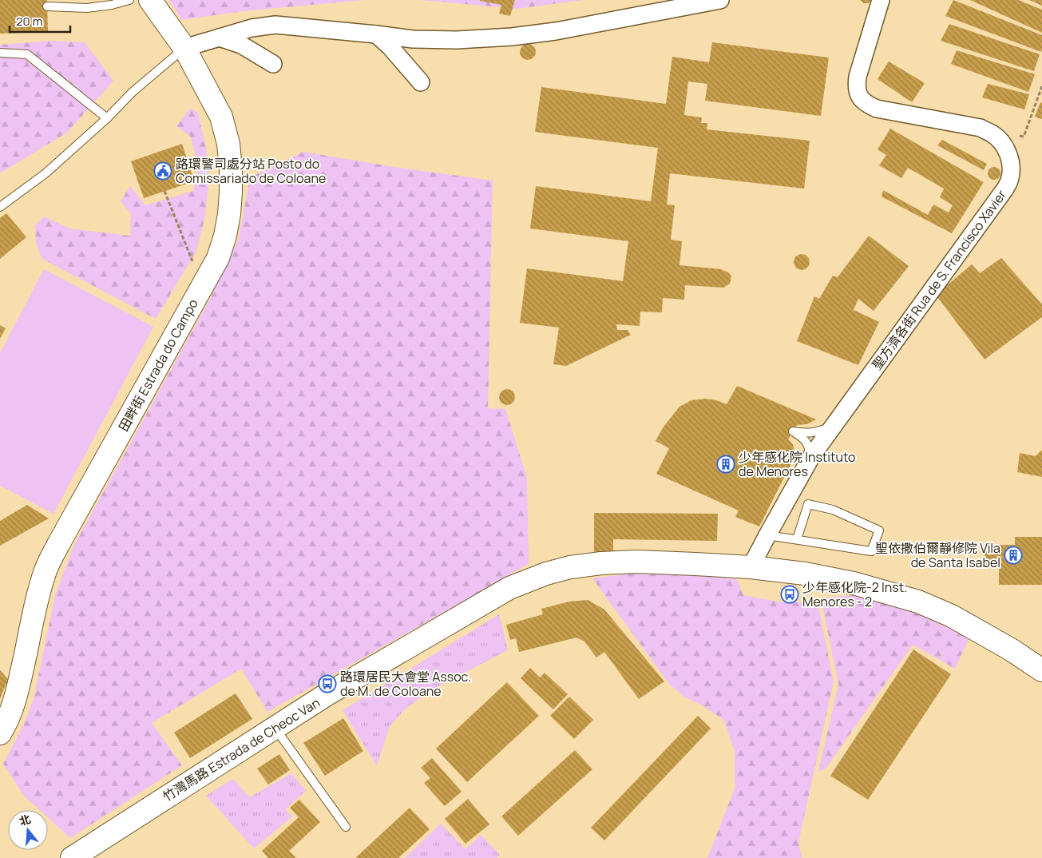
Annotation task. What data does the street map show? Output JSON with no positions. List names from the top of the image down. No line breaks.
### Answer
{"streets":{"main road":["田畔街 Estrada do Campo","竹灣馬路 Estrada de Cheoc Van"],"street":["聖方濟各街 Rua de S. Francisco Xavier"]},"crossings":[["聖方濟各街 Rua de S. Francisco Xavier","竹灣馬路 Estrada de Cheoc Van"]],"places":{"public building":["路環警司處分站 Posto do Comissariado de Coloane"],"building":["少年感化院 Instituto de Menores","聖依撒伯爾靜修院 Vila de Santa Isabel"],"bus stop":["少年感化院-2 Inst. Menores - 2","路環居民大會堂 Assoc. de M. de Coloane"]},"scale_bar":"20 m","north":"top"}
